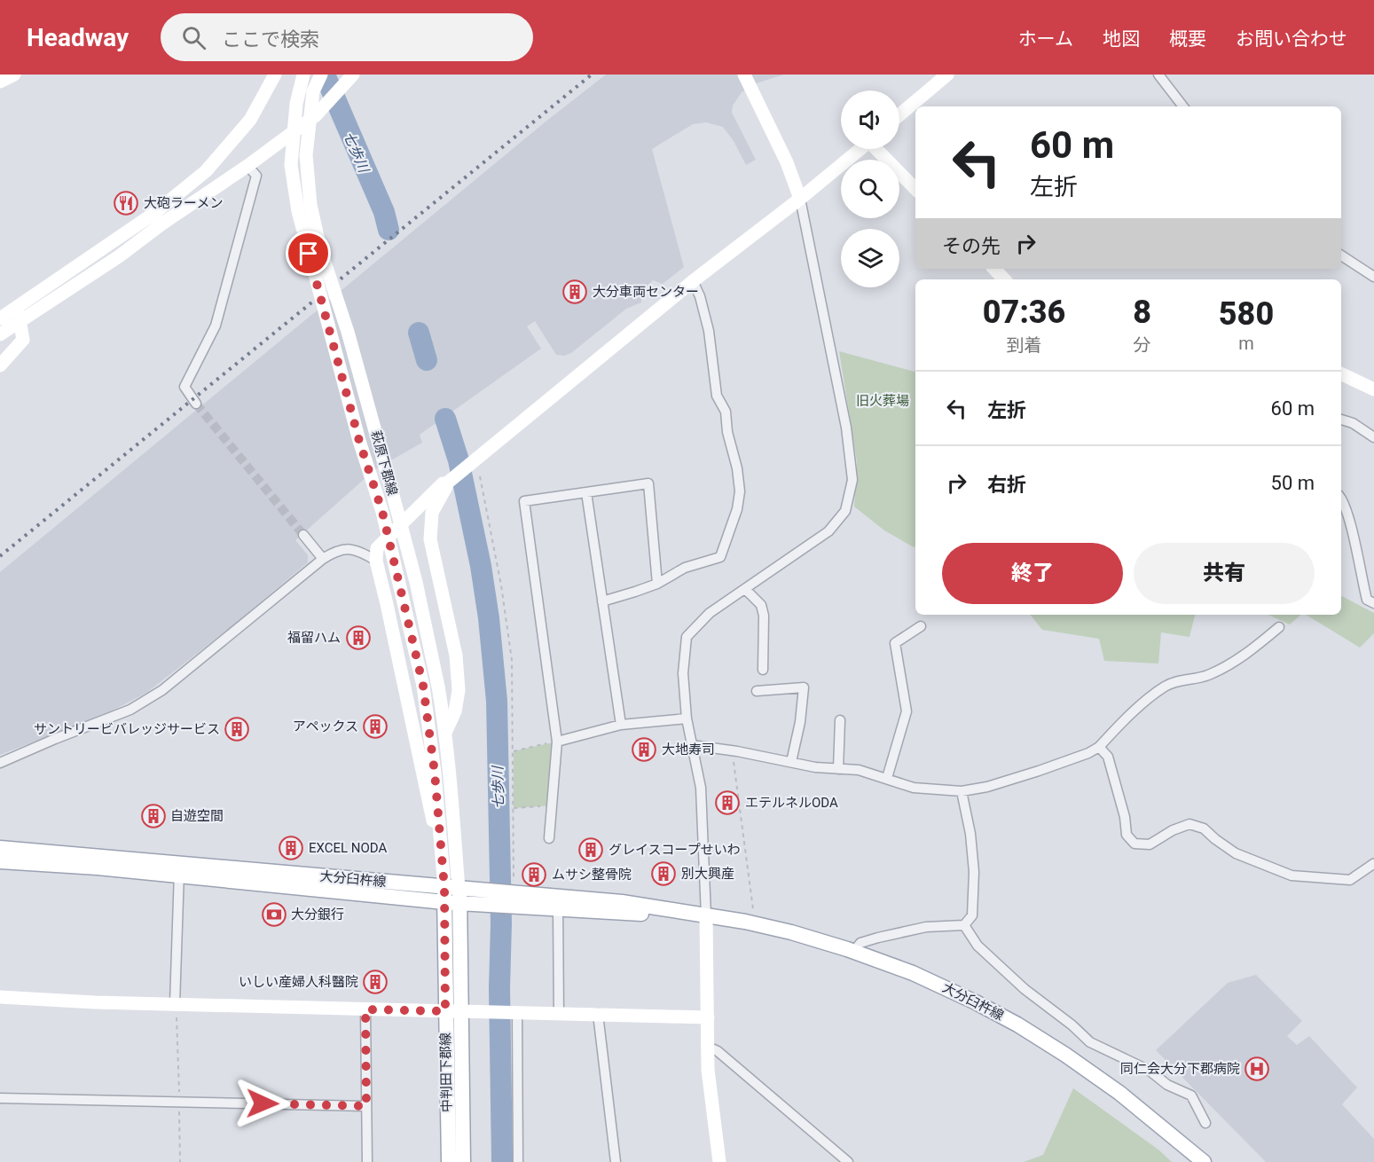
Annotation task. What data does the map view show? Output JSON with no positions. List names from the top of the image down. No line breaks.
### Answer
{"streets":{"main road":["大分臼杵線","中判田下郡線"],"street":["萩原下郡線"]},"crossings":[["萩原下郡線","大分臼杵線"],["萩原下郡線","中判田下郡線"],["大分臼杵線","中判田下郡線"]],"water":["七歩川"],"parks":["旧火葬場"],"places":{"restaurant":["大砲ラーメン"],"building":["大分車両センター","福留ハム","アペックス","サントリービバレッジサービス","大地寿司","エテルネルODA","自遊空間","EXCEL NODA","グレイスコープせいわ","別大興産","ムサシ整骨院","いしい産婦人科醫院"],"bank":["大分銀行"],"hospital":["同仁会大分下郡病院"]},"page":{"header":"Headway","search":"ここで検索","nav":["ホーム","地図","概要","お問い合わせ"],"turn":["60 m","左折"],"then":"その先","eta":["07:36","到着","8","分","580","m"],"list":[{"name":"左折","value":"60 m"},{"name":"右折","value":"50 m"}],"buttons":["終了","共有"]}}
